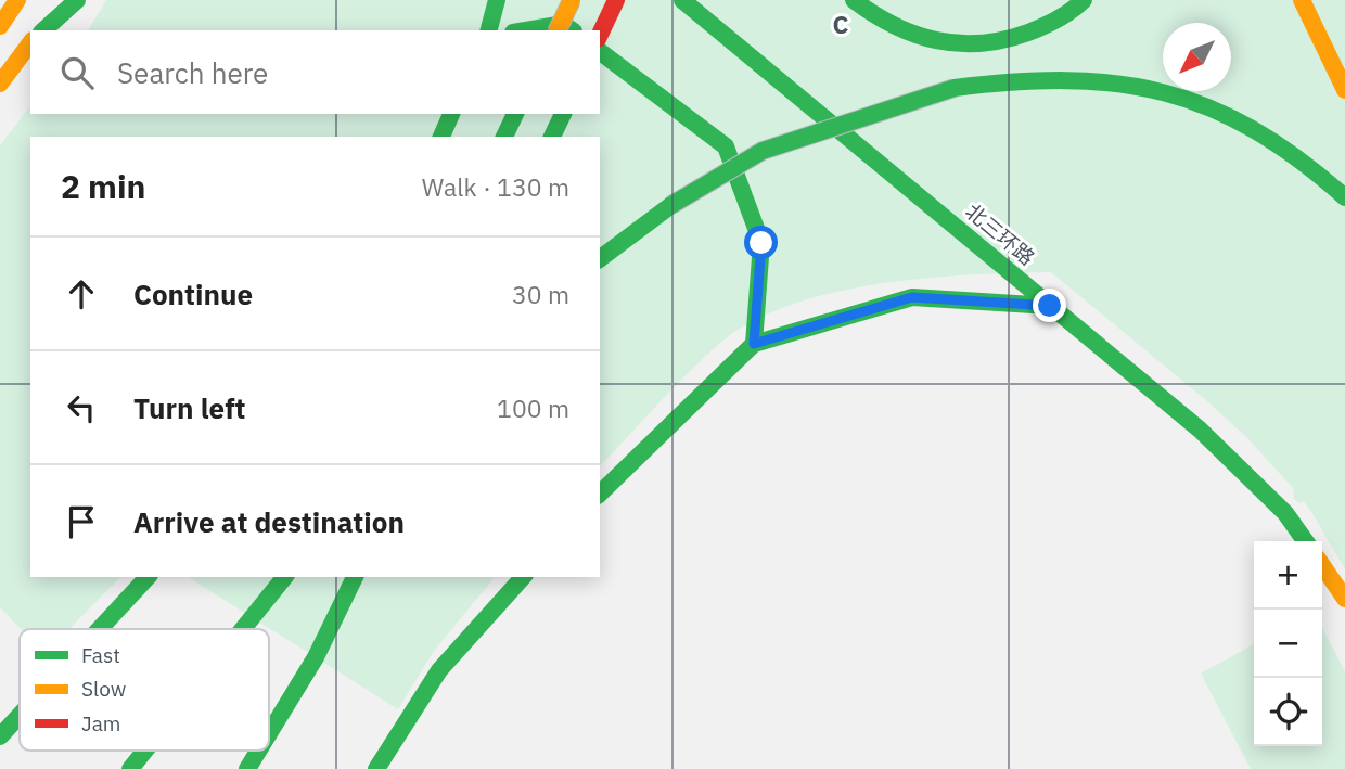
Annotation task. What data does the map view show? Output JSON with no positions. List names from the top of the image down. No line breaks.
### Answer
{"streets":{"main road":["北三环路"]},"legend":["Fast","Slow","Jam"],"north":"bottom left","page":{"search":"Search here","heading":["2 min","Walk · 130 m"],"list":[["Continue","30 m"],["Turn left","100 m"],"Arrive at destination"],"map_buttons":["+","−"]},"grid":{"columns":["C"]}}
